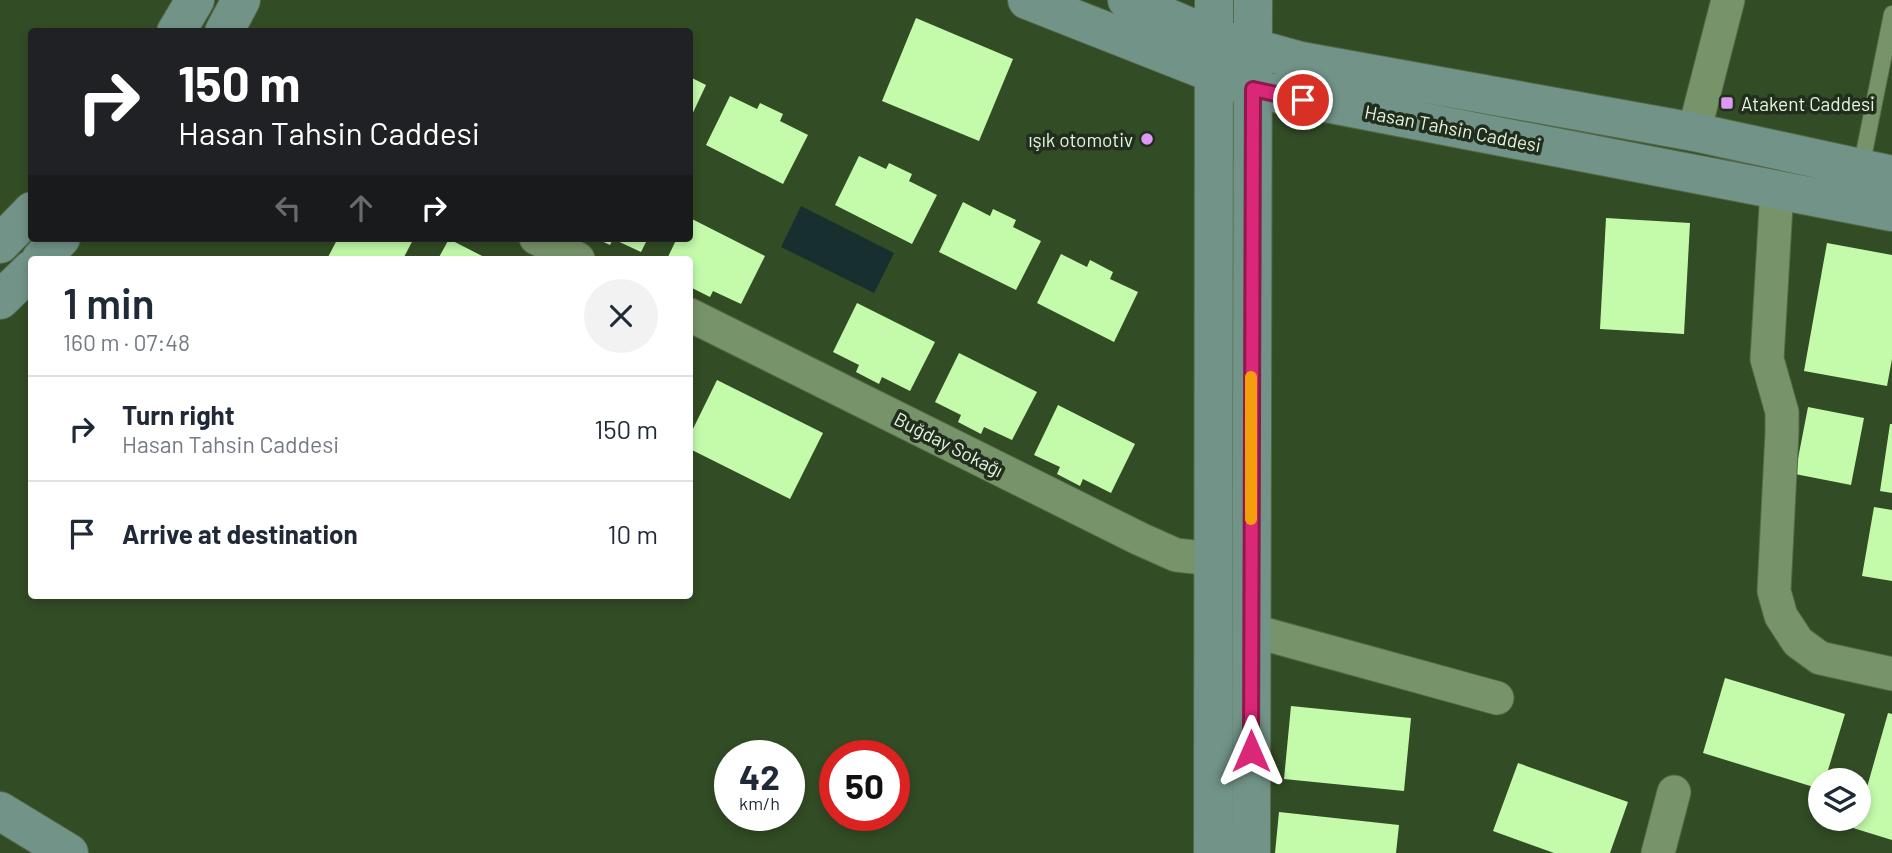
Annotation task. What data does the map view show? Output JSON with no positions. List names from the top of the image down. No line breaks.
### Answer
{"streets":{"main road":["Hasan Tahsin Caddesi"],"street":["Buğday Sokağı"]},"places":{"transit":["Atakent Caddesi"],"other":["ışık otomotiv"]},"page":{"turn":["150 m","Hasan Tahsin Caddesi"],"heading":["1 min","160 m · 07:48"],"list":[{"name":"Turn right","note":"Hasan Tahsin Caddesi","value":"150 m"},{"name":"Arrive at destination","value":"10 m"}],"speed":"42 km/h","limit":"50"}}
